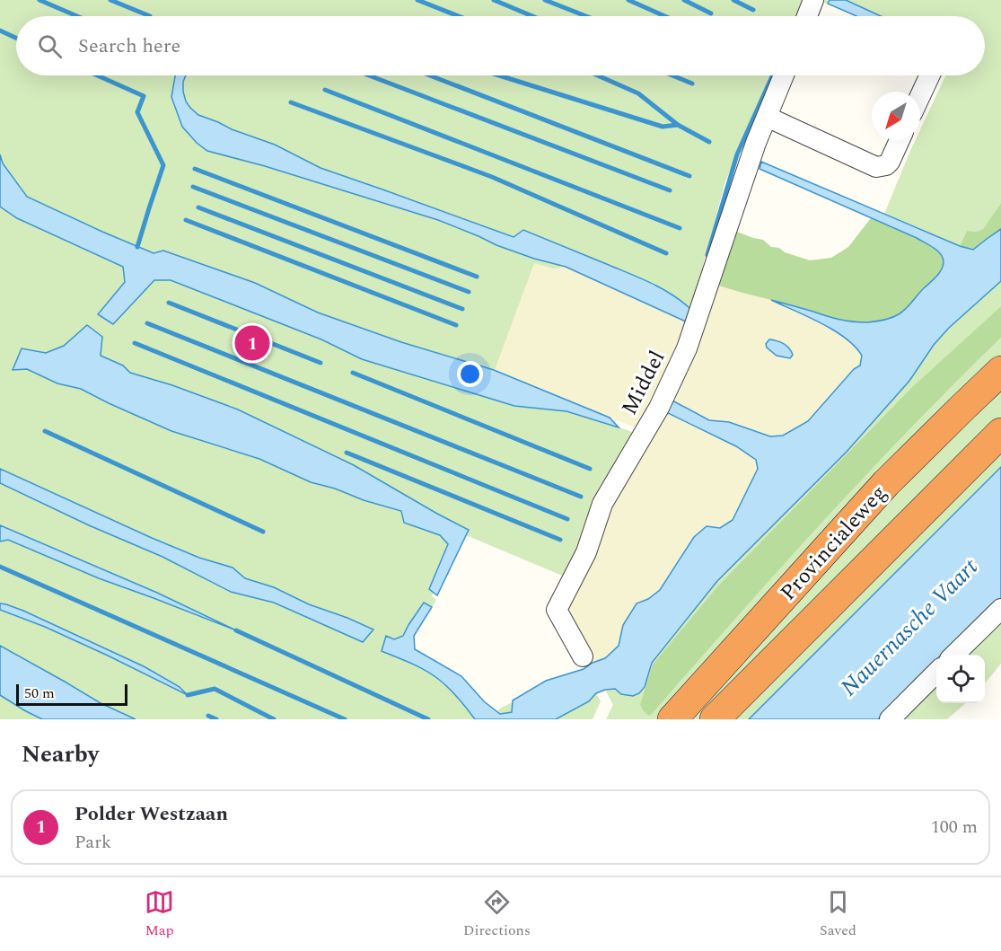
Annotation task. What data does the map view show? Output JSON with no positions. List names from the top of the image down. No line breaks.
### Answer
{"streets":{"highway":["Provincialeweg"],"street":["Middel"]},"water":["Nauernasche Vaart"],"scale_bar":"50 m","north":"bottom left","page":{"search":"Search here","pins":"1","scale":"50 m","heading":"Nearby","list":[{"mark":"1","name":"Polder Westzaan","note":"Park","value":"100 m"}],"nav":["Map","Directions","Saved"]}}
